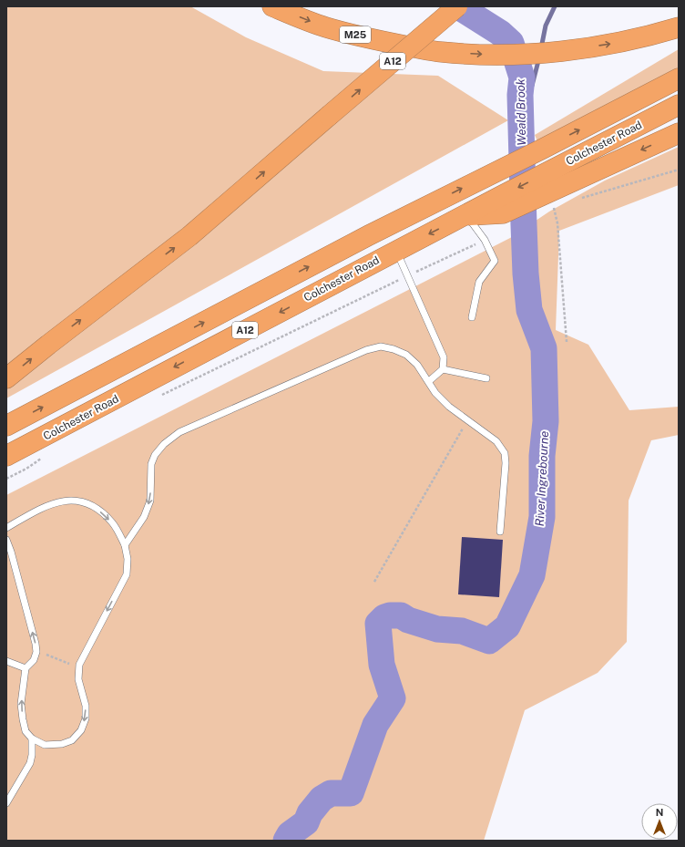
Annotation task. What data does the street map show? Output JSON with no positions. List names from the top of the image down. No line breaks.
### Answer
{"streets":{"highway":["M25","A12","Colchester Road"]},"crossings":[["A12","Colchester Road"]],"water":["Weald Brook","River Ingrebourne"],"north":"top"}
